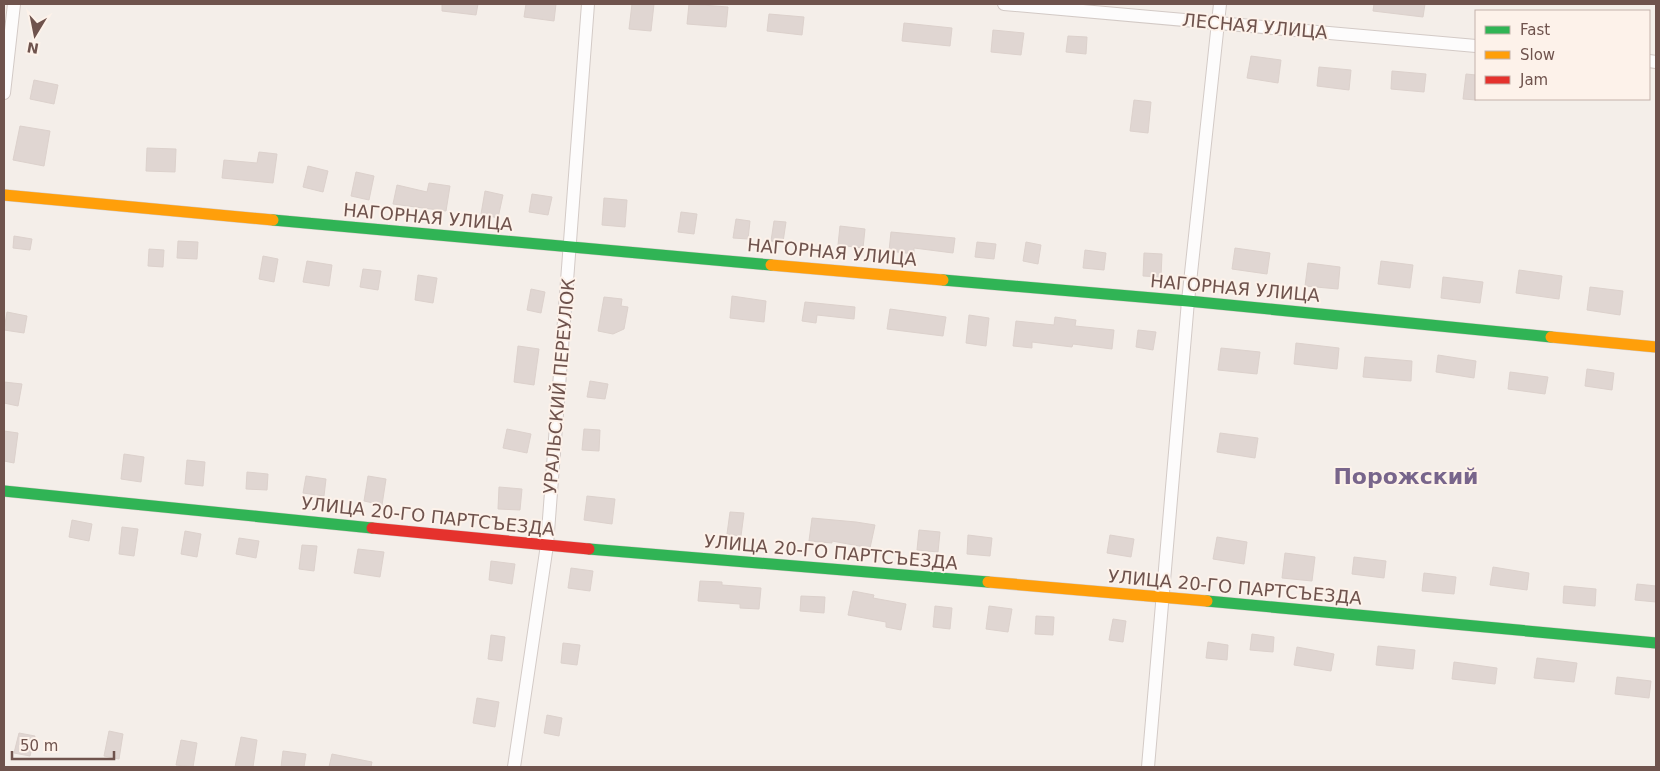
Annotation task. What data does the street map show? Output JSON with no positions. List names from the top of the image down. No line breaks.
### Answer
{"streets":{"street":["ЛЕСНАЯ УЛИЦА","НАГОРНАЯ УЛИЦА","УРАЛЬСКИЙ ПЕРЕУЛОК","УЛИЦА 20-ГО ПАРТСЪЕЗДА"]},"crossings":[["НАГОРНАЯ УЛИЦА","УРАЛЬСКИЙ ПЕРЕУЛОК"],["УРАЛЬСКИЙ ПЕРЕУЛОК","УЛИЦА 20-ГО ПАРТСЪЕЗДА"]],"districts":["Порожский"],"legend":["Fast","Slow","Jam"],"scale_bar":"50 m","north":"bottom"}
